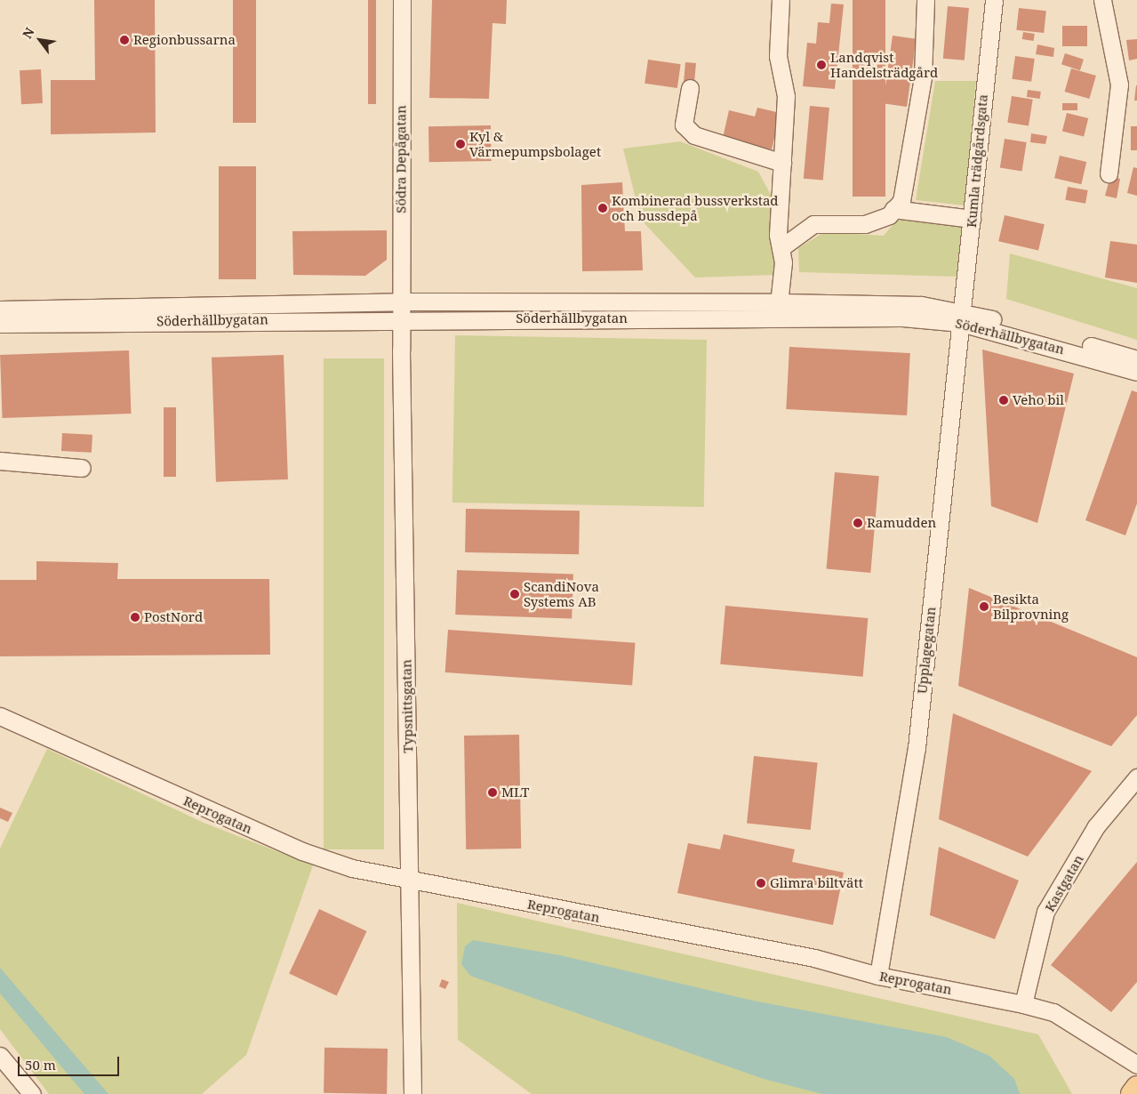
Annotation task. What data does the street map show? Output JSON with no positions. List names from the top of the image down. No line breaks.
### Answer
{"streets":{"street":["Södra Depågatan","Kumla trädgårdsgata","Söderhällbygatan","Upplagegatan","Typsnittsgatan","Reprogatan","Kastgatan"]},"crossings":[["Södra Depågatan","Söderhällbygatan"],["Södra Depågatan","Typsnittsgatan"],["Kumla trädgårdsgata","Söderhällbygatan"],["Kumla trädgårdsgata","Upplagegatan"],["Söderhällbygatan","Upplagegatan"],["Söderhällbygatan","Typsnittsgatan"],["Upplagegatan","Reprogatan"],["Typsnittsgatan","Reprogatan"],["Reprogatan","Kastgatan"]],"places":["Regionbussarna","Landqvist Handelsträdgård","Kyl & Värmepumpsbolaget","Kombinerad bussverkstad och bussdepå","Veho bil","Ramudden","ScandiNova Systems AB","Besikta Bilprovning","PostNord","MLT","Glimra biltvätt"],"scale_bar":"50 m","north":"top left"}
